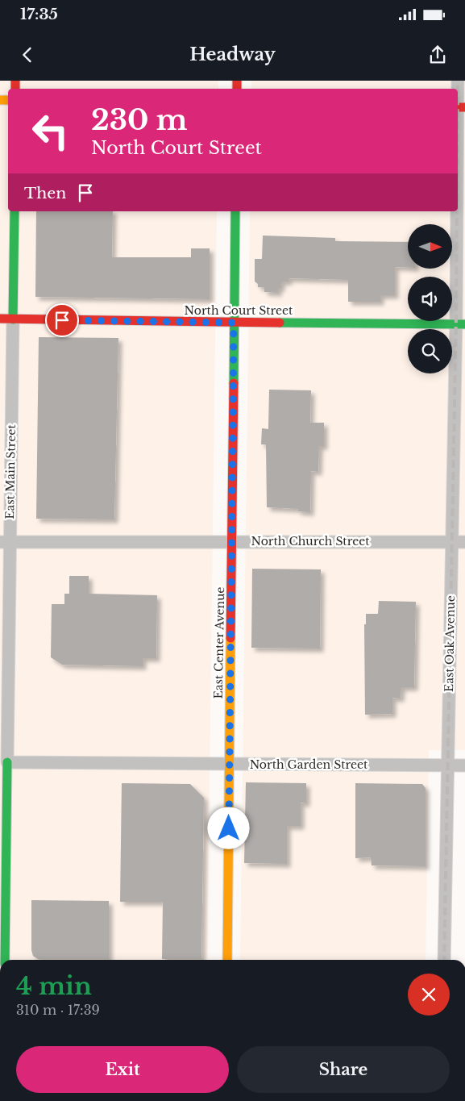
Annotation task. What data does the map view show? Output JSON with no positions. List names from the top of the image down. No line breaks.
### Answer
{"streets":{"street":["North Court Street","East Main Street","North Church Street","East Center Avenue","East Oak Avenue","North Garden Street"]},"crossings":[["North Court Street","East Main Street"],["North Court Street","East Center Avenue"],["North Court Street","East Oak Avenue"],["East Main Street","North Church Street"],["East Main Street","North Garden Street"],["North Church Street","East Center Avenue"],["North Church Street","East Oak Avenue"],["East Center Avenue","North Garden Street"],["East Oak Avenue","North Garden Street"]],"north":"right","page":{"status":"17:35","header":"Headway","turn":["230 m","North Court Street"],"then":"Then","heading":["4 min","310 m · 17:39"],"buttons":["Exit","Share"]}}
